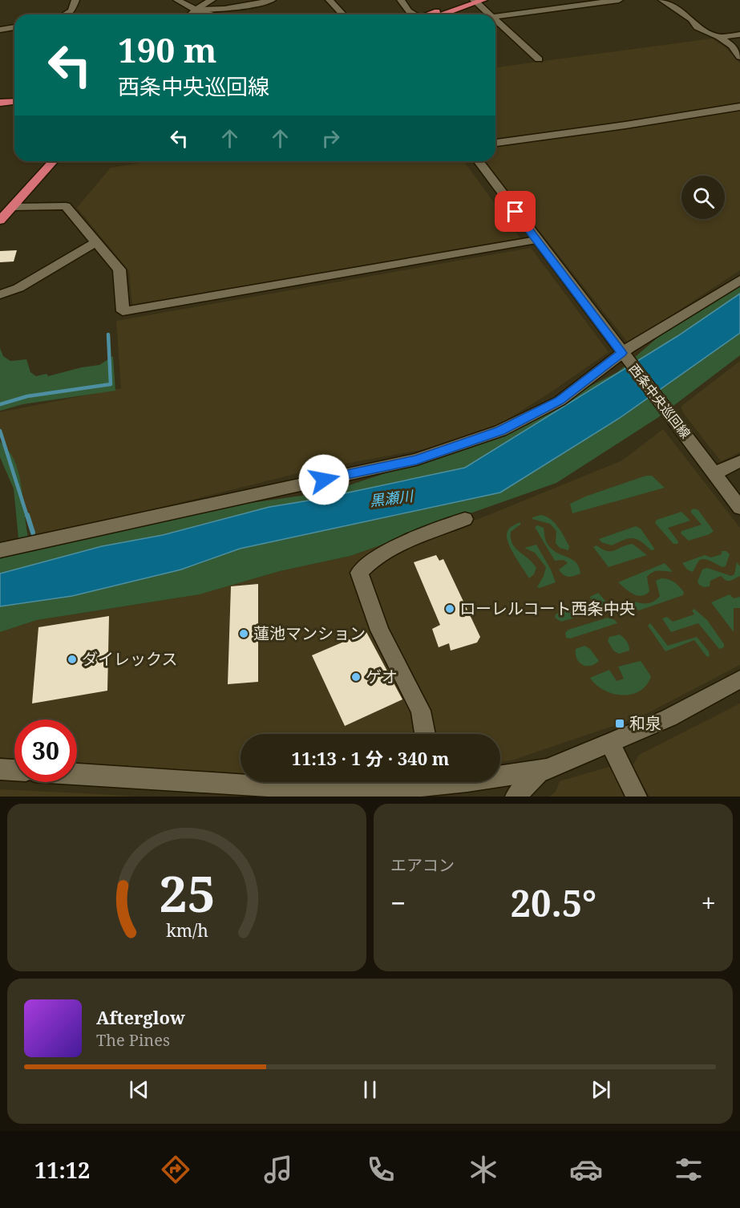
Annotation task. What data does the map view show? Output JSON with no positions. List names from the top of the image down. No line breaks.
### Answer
{"streets":{"street":["西条中央巡回線"]},"water":["黒瀬川"],"places":{"other":["ローレルコート西条中央","蓮池マンション","ダイレックス","ゲオ"],"transit":["和泉"]},"page":{"turn":["190 m","西条中央巡回線"],"limit":"30","trip":"11:13 · 1 分 · 340 m","tile":"エアコン","heat":["−","20.5°","+"],"song":["Afterglow","The Pines"],"tabs":"11:12","gauge":["25","km/h"]}}
